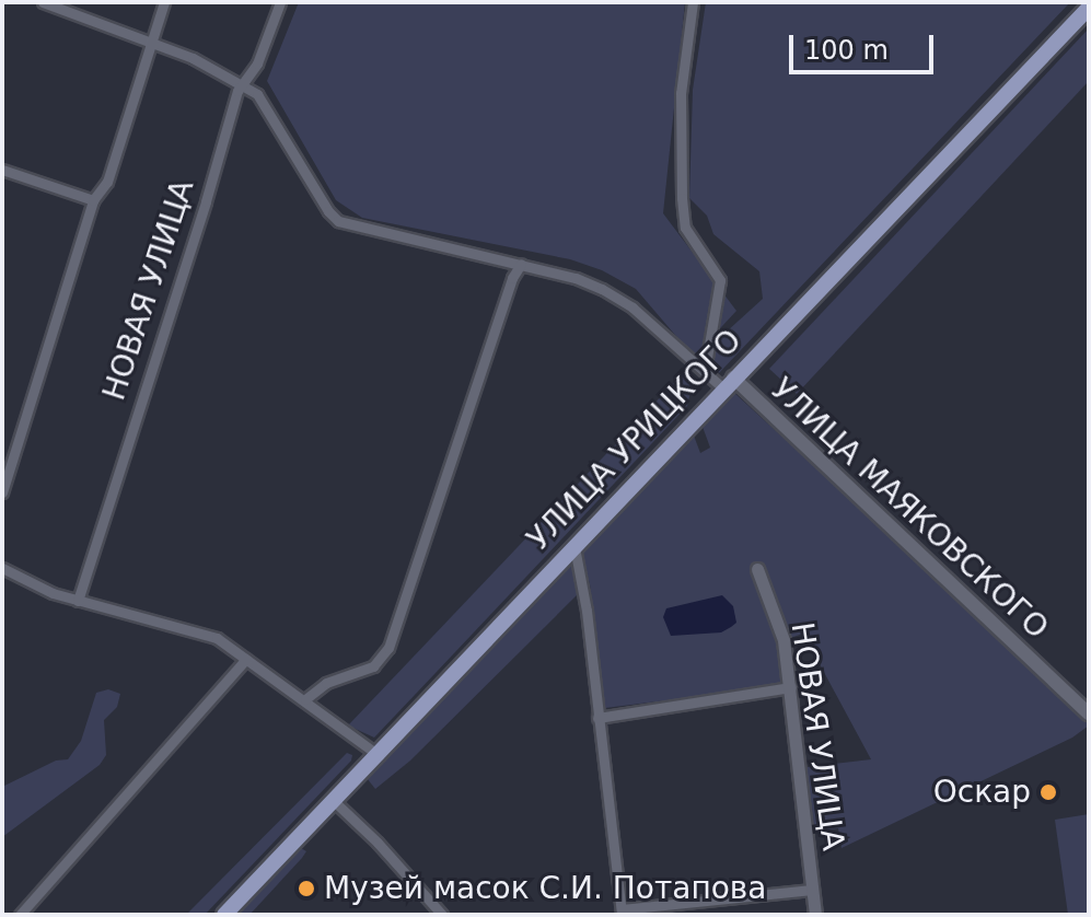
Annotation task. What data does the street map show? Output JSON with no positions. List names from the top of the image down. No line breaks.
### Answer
{"streets":{"main road":["УЛИЦА УРИЦКОГО","УЛИЦА МАЯКОВСКОГО"],"street":["НОВАЯ УЛИЦА"]},"crossings":[["УЛИЦА УРИЦКОГО","УЛИЦА МАЯКОВСКОГО"]],"places":["Оскар","Музей масок С.И. Потапова"],"scale_bar":"100 m"}
